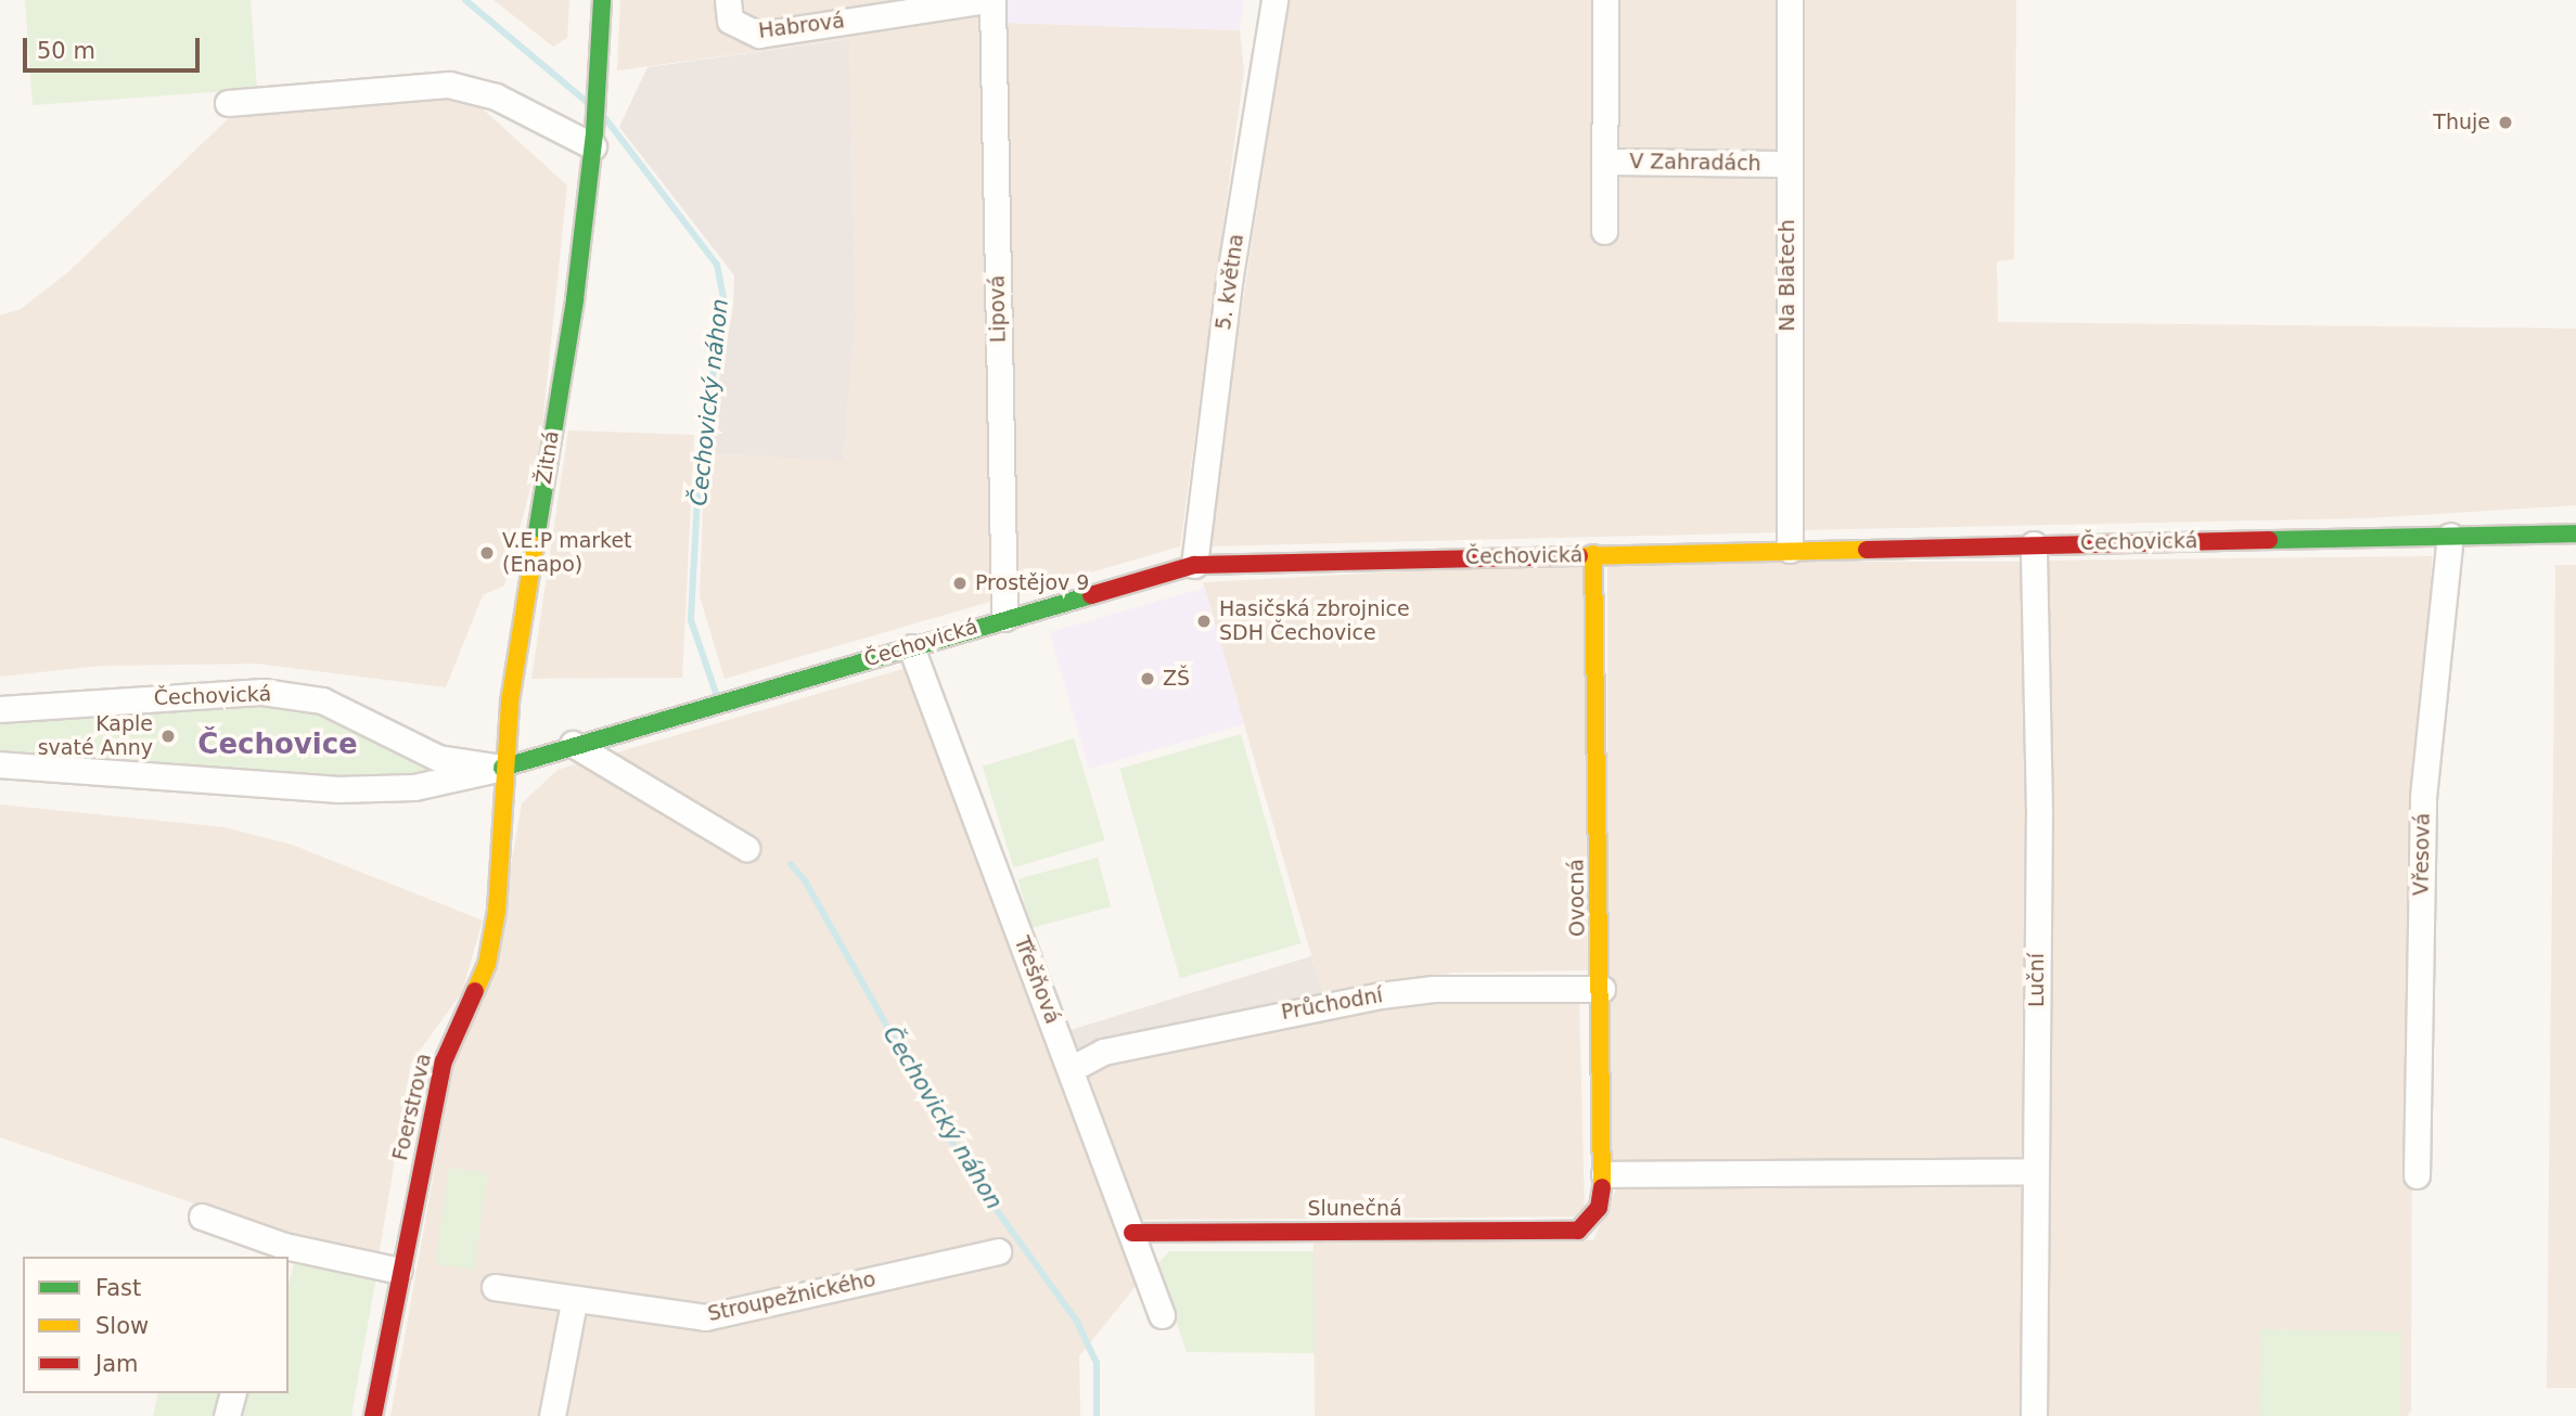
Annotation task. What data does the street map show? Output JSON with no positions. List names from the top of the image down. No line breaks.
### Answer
{"streets":{"street":["Habrová","V Zahradách","Na Blatech","5. května","Lipová","Žitná","Čechovická","Vřesová","Ovocná","Třešňová","Luční","Průchodní","Foerstrova","Slunečná","Stroupežnického"]},"crossings":[["Habrová","Lipová"],["V Zahradách","Na Blatech"],["Na Blatech","Čechovická"],["5. května","Čechovická"],["Lipová","Čechovická"],["Žitná","Čechovická"],["Žitná","Foerstrova"],["Čechovická","Vřesová"],["Čechovická","Ovocná"],["Čechovická","Třešňová"],["Čechovická","Luční"],["Čechovická","Foerstrova"],["Ovocná","Průchodní"],["Ovocná","Slunečná"],["Třešňová","Průchodní"],["Třešňová","Slunečná"]],"districts":["Čechovice"],"water":["Čechovický náhon"],"places":["Thuje","V.E.P market (Enapo)","Prostějov 9","Hasičská zbrojnice SDH Čechovice","ZŠ","Kaple svaté Anny"],"legend":["Fast","Slow","Jam"],"scale_bar":"50 m"}
